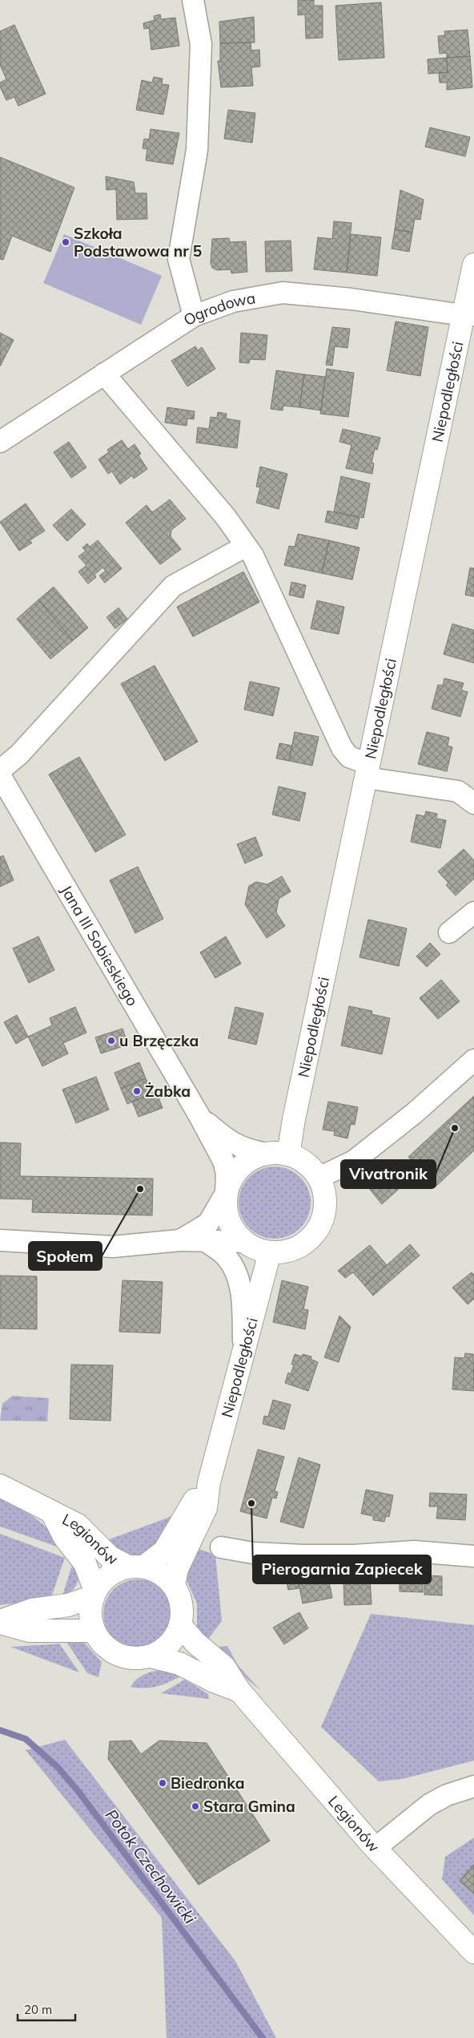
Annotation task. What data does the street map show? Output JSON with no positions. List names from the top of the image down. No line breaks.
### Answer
{"streets":{"street":["Ogrodowa","Niepodległości","Jana III Sobieskiego","Legionów"]},"crossings":[["Ogrodowa","Niepodległości"],["Niepodległości","Jana III Sobieskiego"],["Niepodległości","Legionów"]],"water":["Potok Czechowicki"],"places":["Szkoła Podstawowa nr 5","u Brzęczka","Żabka","Vivatronik","Społem","Pierogarnia Zapiecek","Biedronka","Stara Gmina"],"scale_bar":"20 m"}
